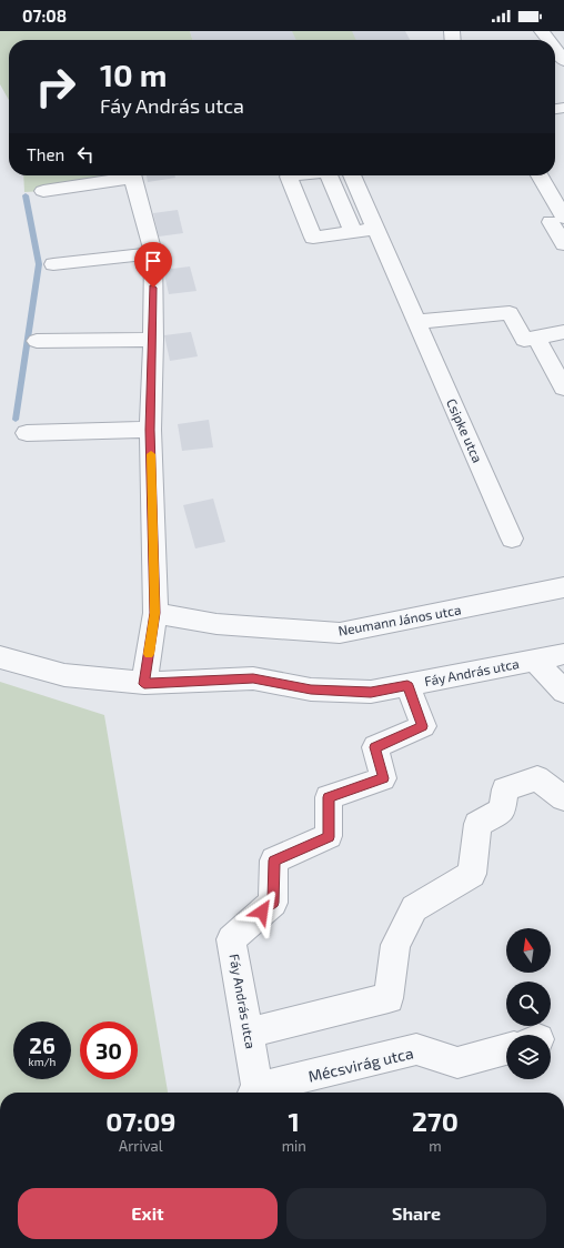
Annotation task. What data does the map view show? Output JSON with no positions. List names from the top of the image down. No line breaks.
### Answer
{"streets":{"street":["Csipke utca","Neumann János utca","Fáy András utca","Mécsvirág utca"]},"north":"top","page":{"status":"07:08","turn":["10 m","Fáy András utca"],"then":"Then","speed":"26 km/h","limit":"30","eta":["07:09","Arrival","1","min","270","m"],"buttons":["Exit","Share"]}}
